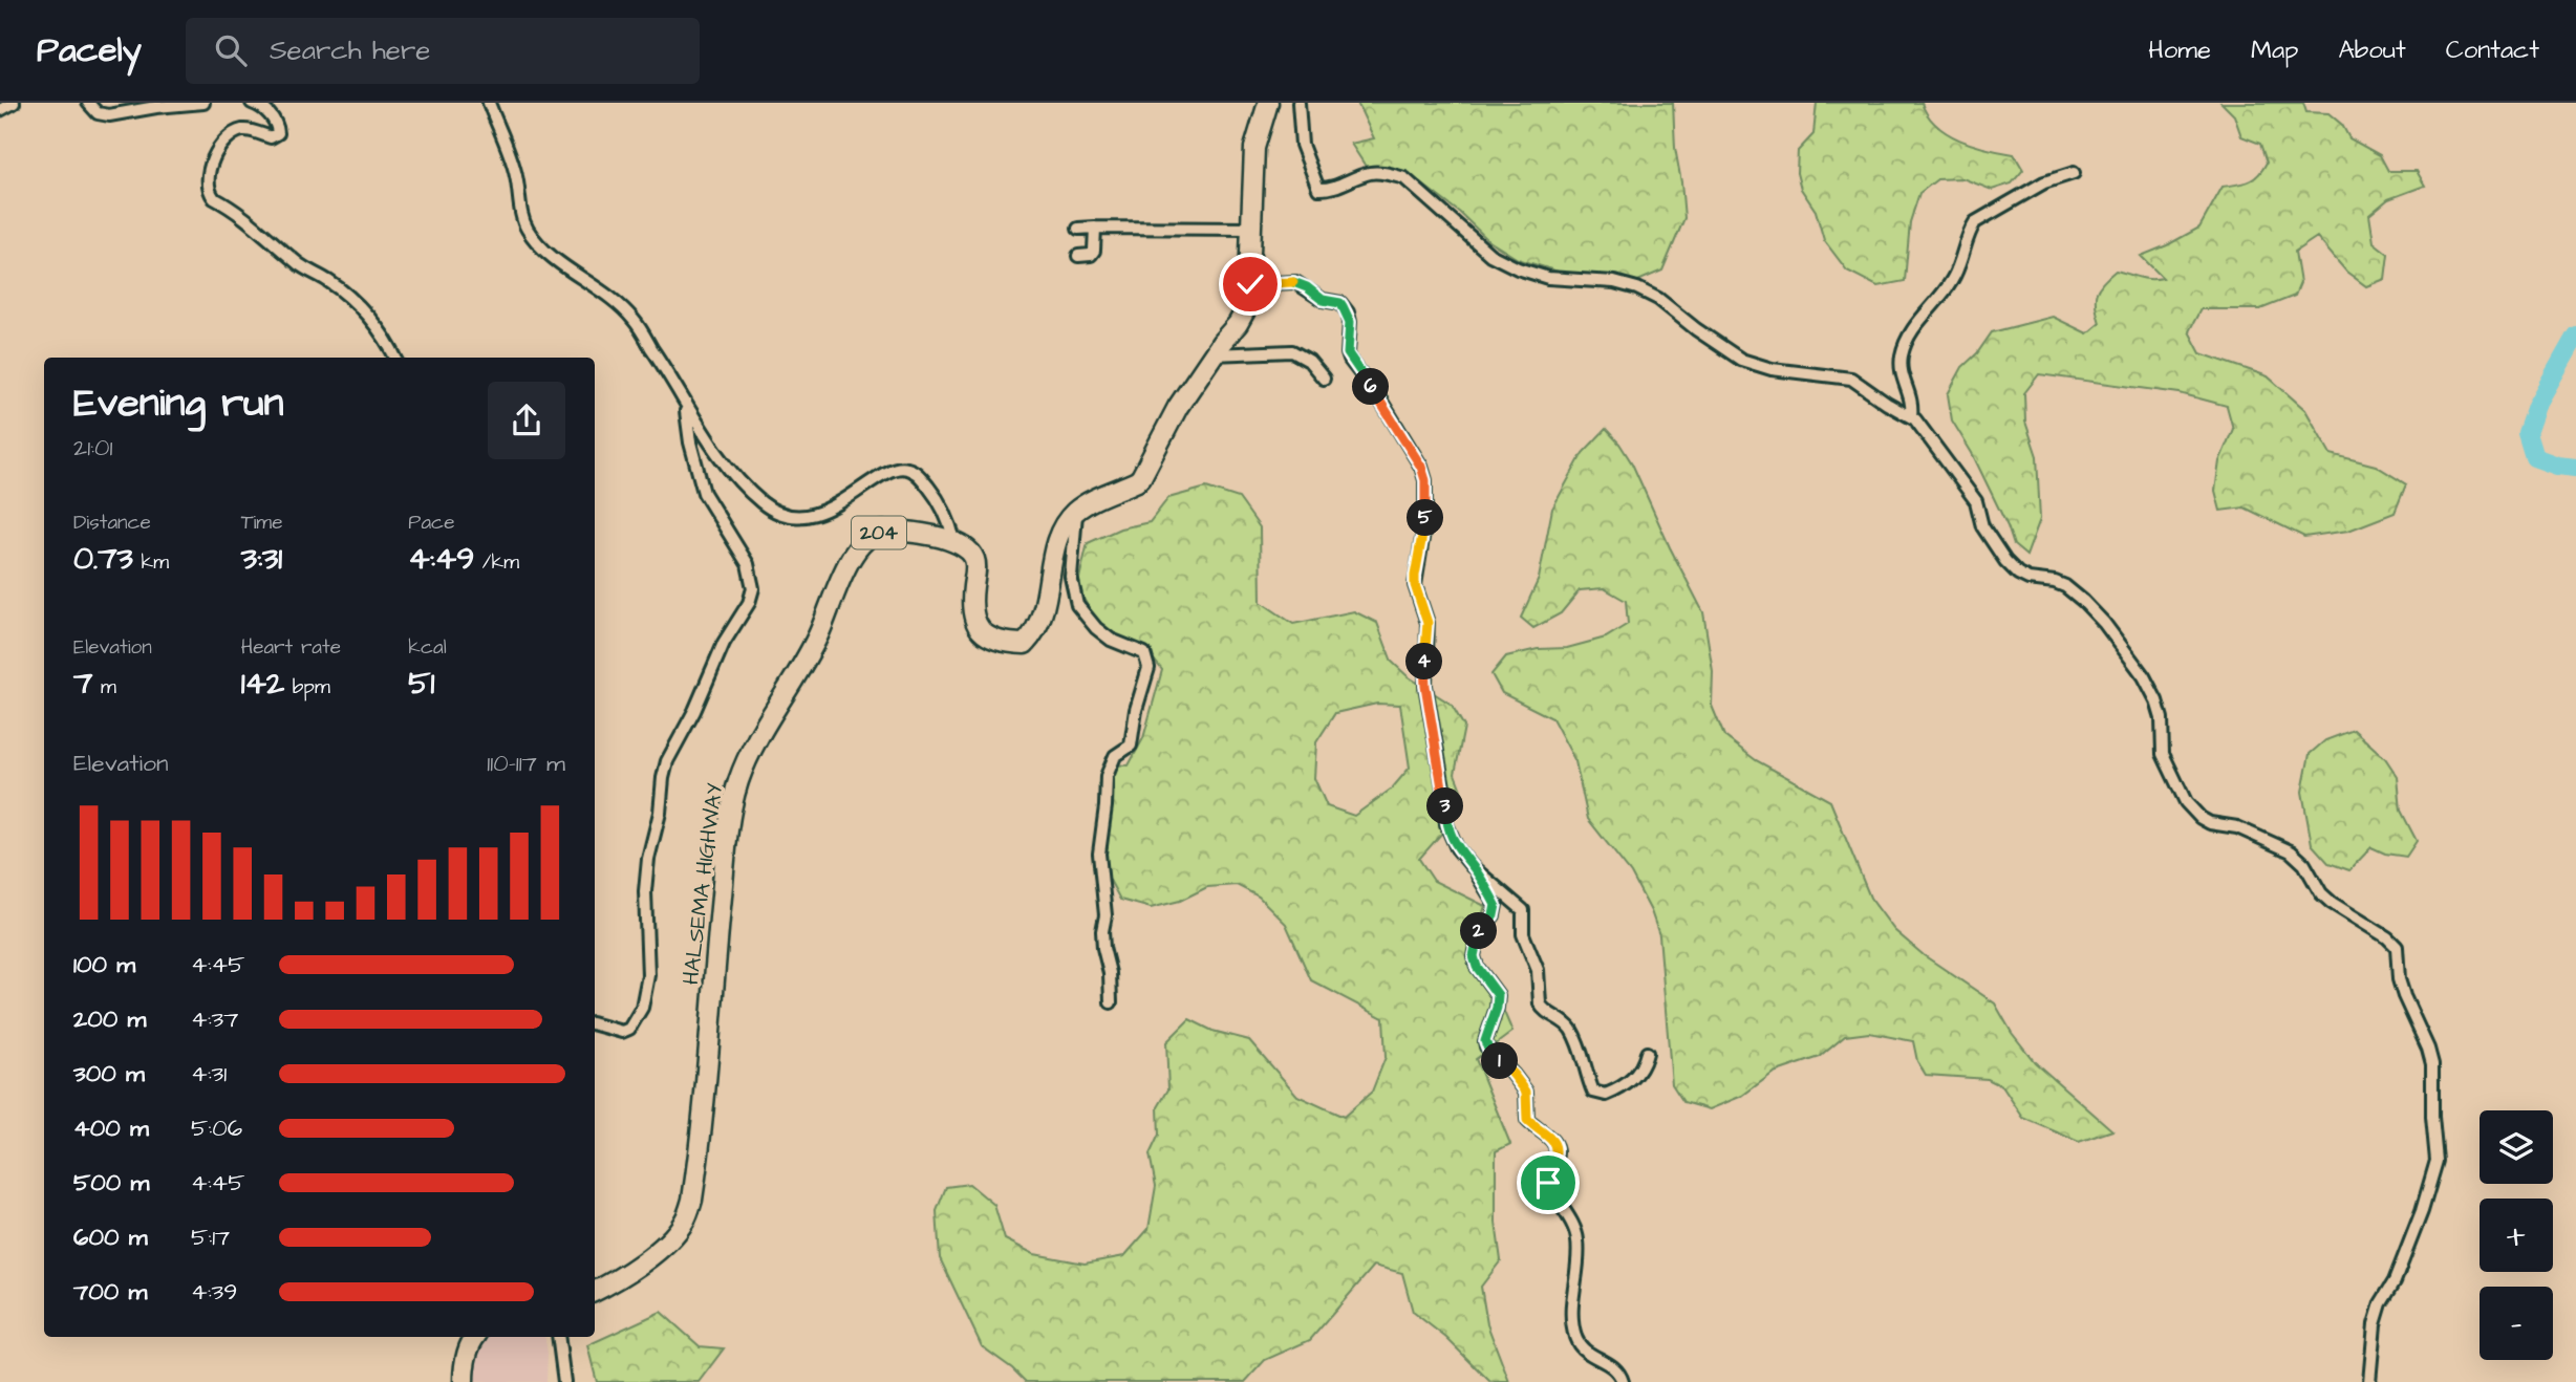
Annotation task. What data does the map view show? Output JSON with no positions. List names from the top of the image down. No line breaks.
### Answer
{"streets":{"highway":["204","HALSEMA HIGHWAY"]},"page":{"header":"Pacely","search":"Search here","nav":["Home","Map","About","Contact"],"heading":["Evening run","21:01"],"pins":["6","5","4","3","2","1"],"stats":[["Distance","0.73 km"],["Time","3:31"],["Pace","4:49 /km"],["Elevation","7 m"],["Heart rate","142 bpm"],["kcal","51"]],"chart":["Elevation","110–117 m"],"list":[{"name":"100 m","note":"4:45"},{"name":"200 m","note":"4:37"},{"name":"300 m","note":"4:31"},{"name":"400 m","note":"5:06"},{"name":"500 m","note":"4:45"},{"name":"600 m","note":"5:17"},{"name":"700 m","note":"4:39"}],"map_buttons":["+","−"]}}
